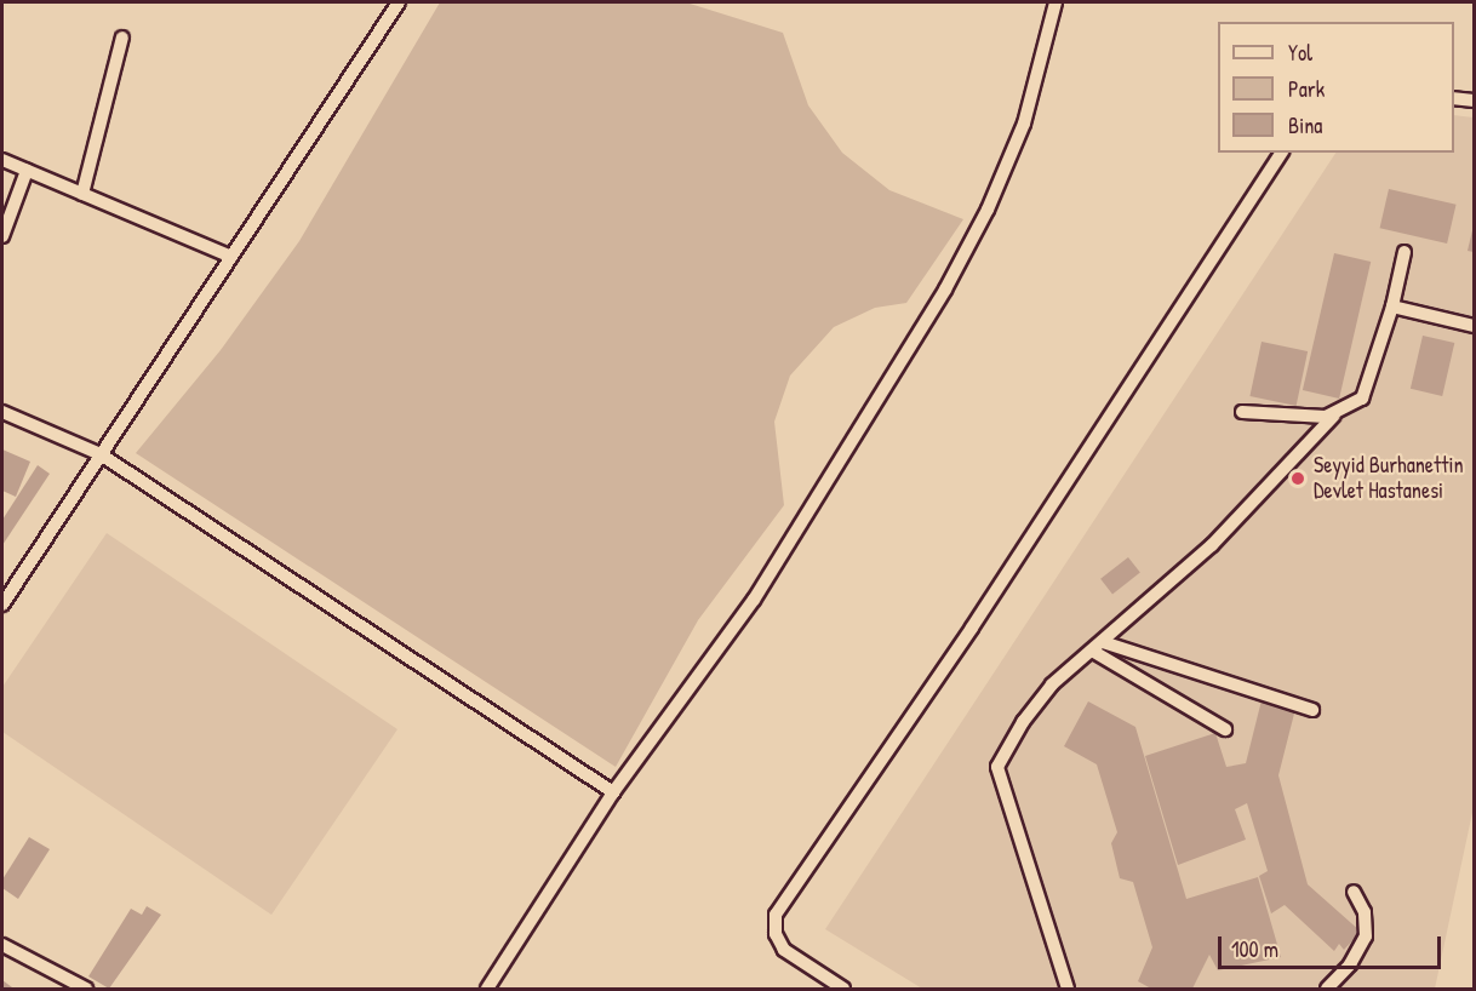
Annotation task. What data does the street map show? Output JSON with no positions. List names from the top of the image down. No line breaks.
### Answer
{"places":["Seyyid Burhanettin Devlet Hastanesi"],"legend":["Yol","Park","Bina"],"scale_bar":"100 m"}
